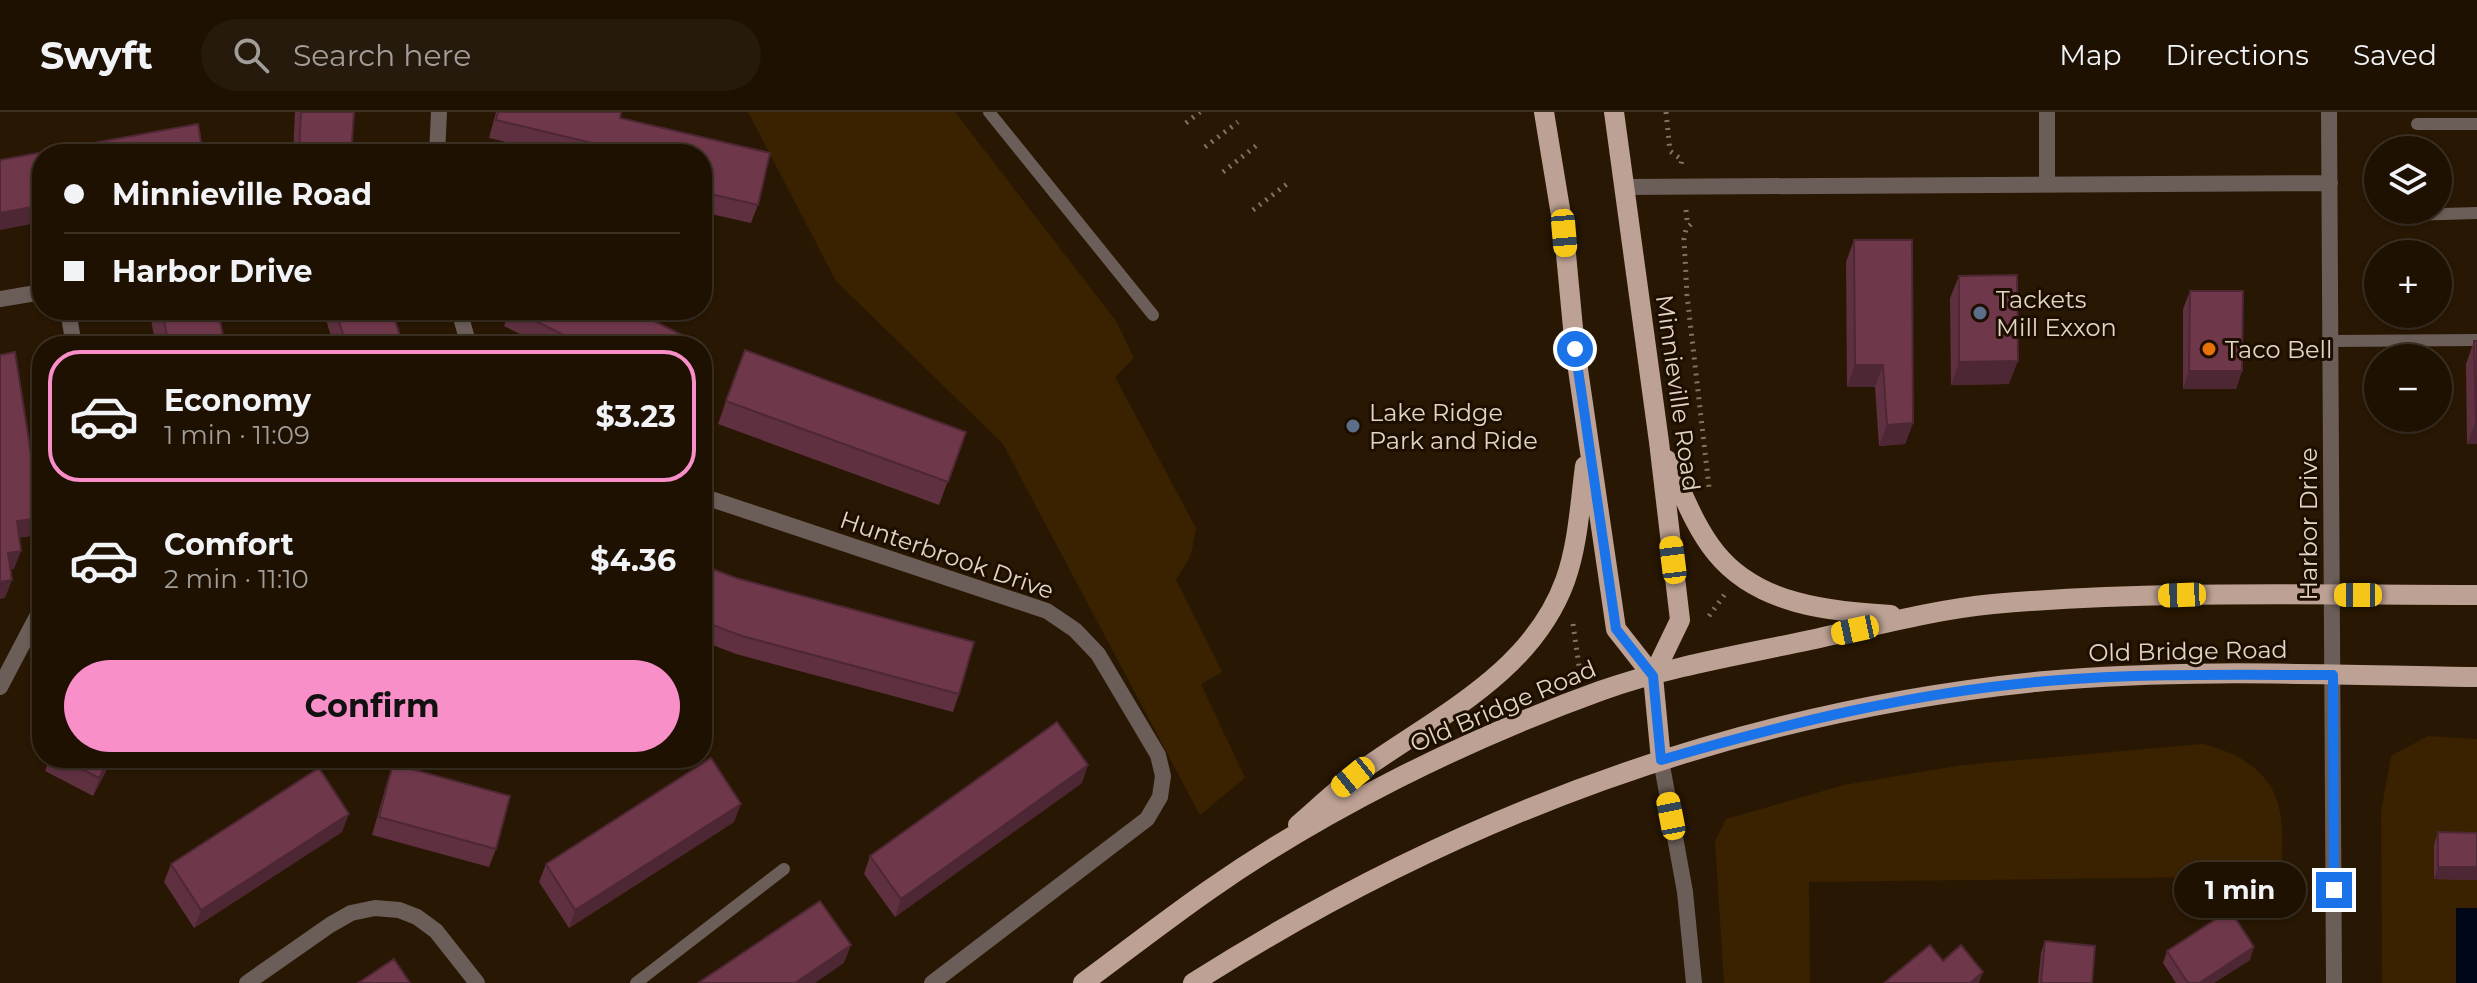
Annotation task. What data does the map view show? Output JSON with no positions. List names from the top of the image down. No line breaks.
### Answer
{"streets":{"main road":["Minnieville Road","Old Bridge Road"],"street":["Harbor Drive","Hunterbrook Drive"]},"crossings":[["Minnieville Road","Old Bridge Road"],["Harbor Drive","Old Bridge Road"]],"places":["Tackets Mill Exxon","Taco Bell","Lake Ridge Park and Ride"],"page":{"header":"Swyft","search":"Search here","nav":["Map","Directions","Saved"],"map_buttons":["+","−"],"banner":["Minnieville Road","Harbor Drive"],"list":[{"name":"Economy","note":"1 min · 11:09","value":"$3.23"},{"name":"Comfort","note":"2 min · 11:10","value":"$4.36"}],"buttons":"Confirm","bubble":"1 min"}}
